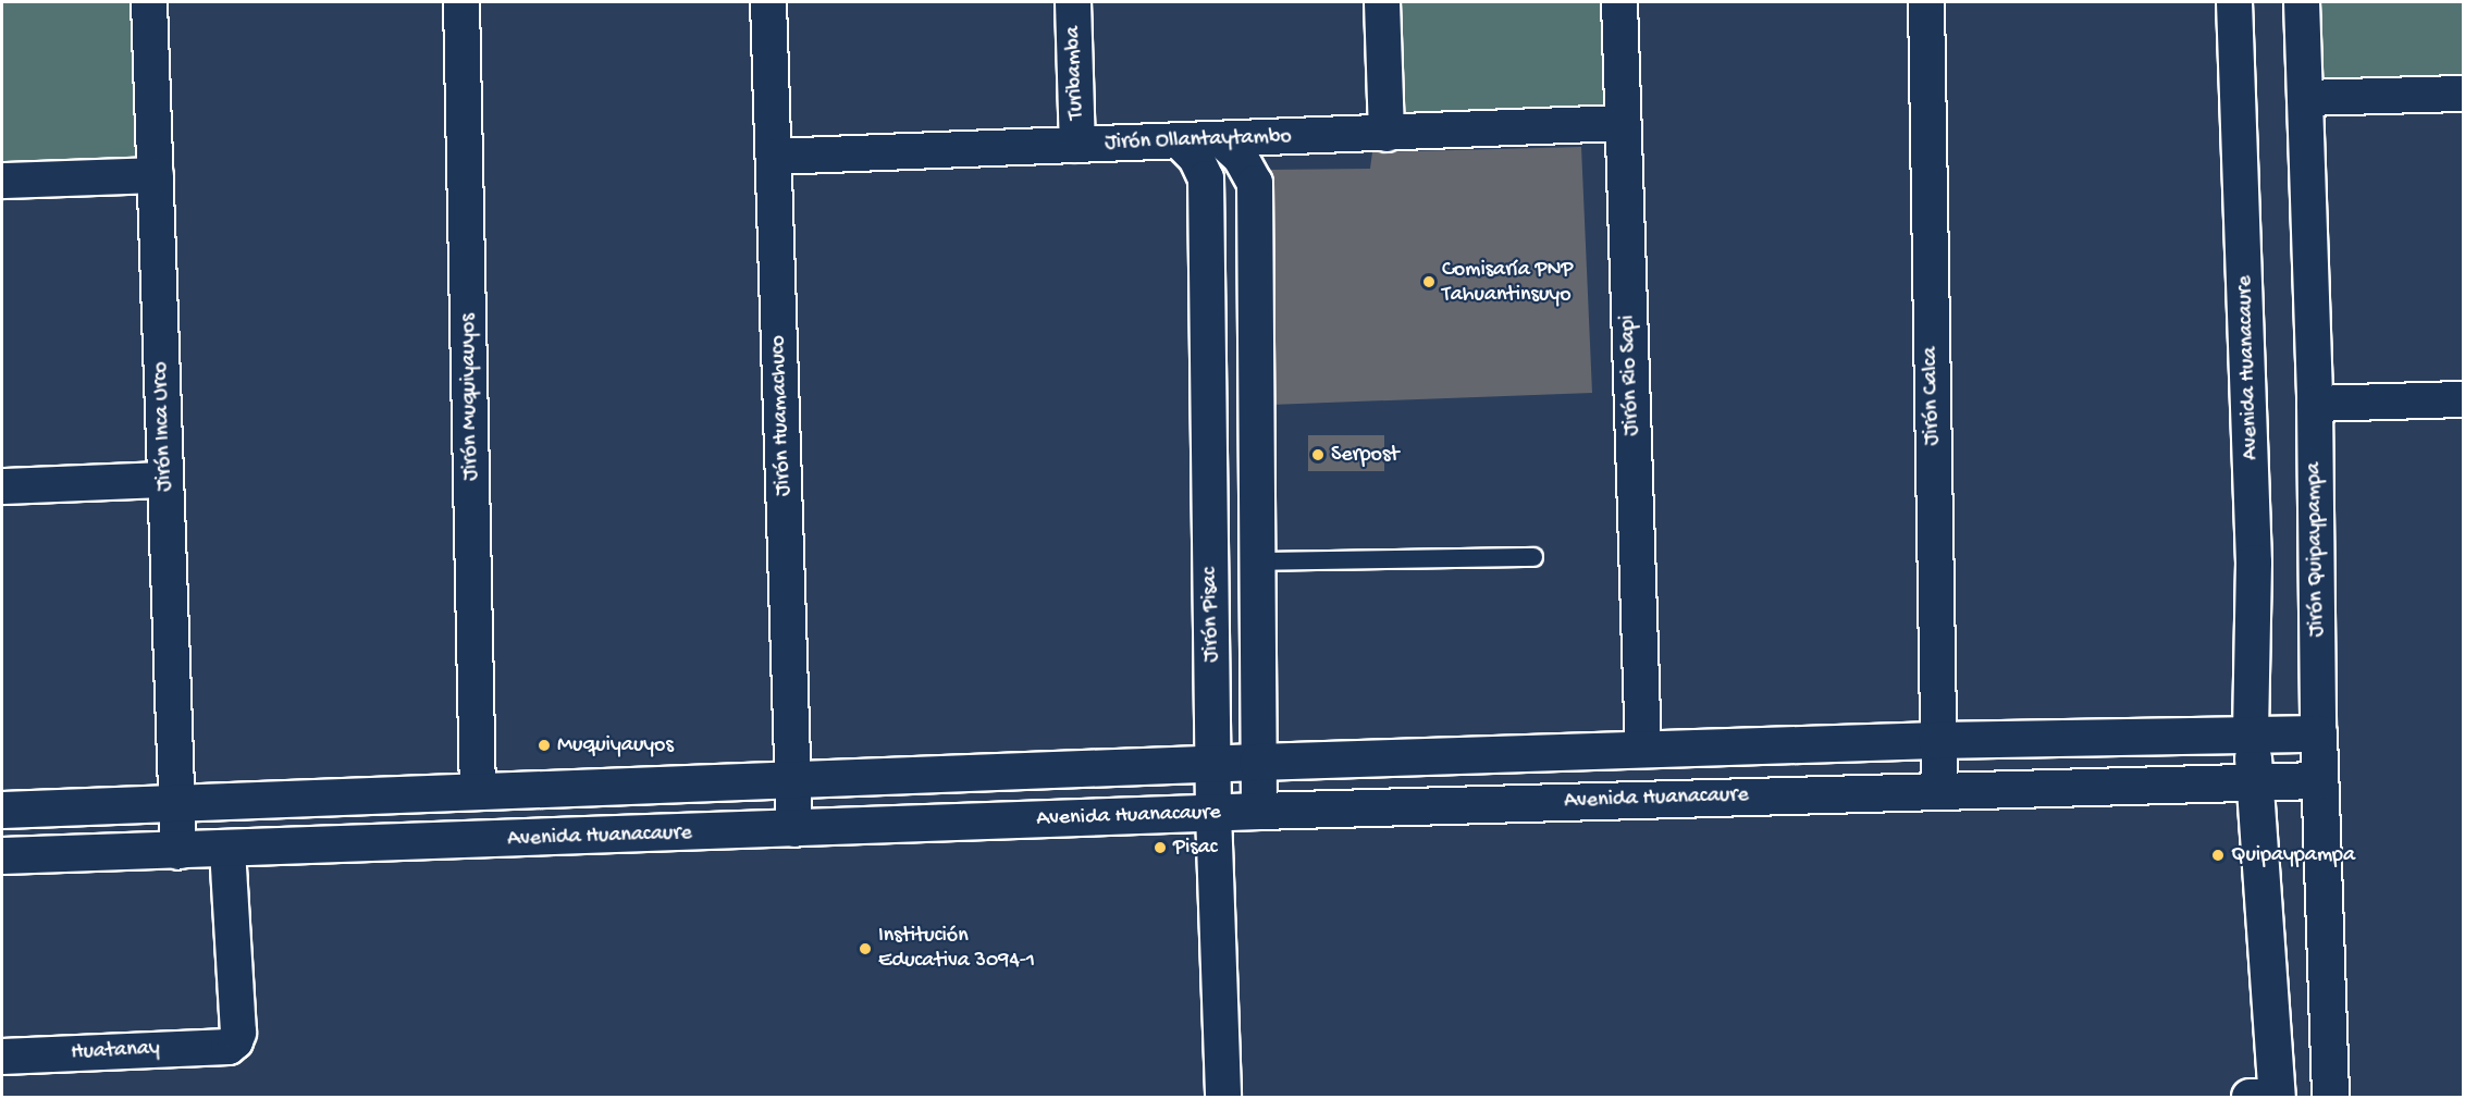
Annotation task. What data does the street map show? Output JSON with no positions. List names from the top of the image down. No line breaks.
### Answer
{"streets":{"street":["Turibamba","Jirón Ollantaytambo","Avenida Huanacaure","Jirón Rio Sapi","Jirón Calca","Jirón Muquiyauyos","Jirón Huamachuco","Jirón Inca Urco","Jirón Quipaypampa","Jirón Pisac","Huatanay"]},"crossings":[["Turibamba","Jirón Ollantaytambo"],["Jirón Ollantaytambo","Jirón Rio Sapi"],["Jirón Ollantaytambo","Jirón Huamachuco"],["Jirón Ollantaytambo","Jirón Pisac"],["Avenida Huanacaure","Jirón Calca"],["Avenida Huanacaure","Jirón Huamachuco"],["Avenida Huanacaure","Jirón Inca Urco"],["Avenida Huanacaure","Jirón Quipaypampa"],["Avenida Huanacaure","Jirón Pisac"],["Avenida Huanacaure","Huatanay"]],"places":["Comisaría PNP Tahuantinsuyo","Serpost","Muquiyauyos","Pisac","Quipaypampa","Institución Educativa 3094-1"]}
